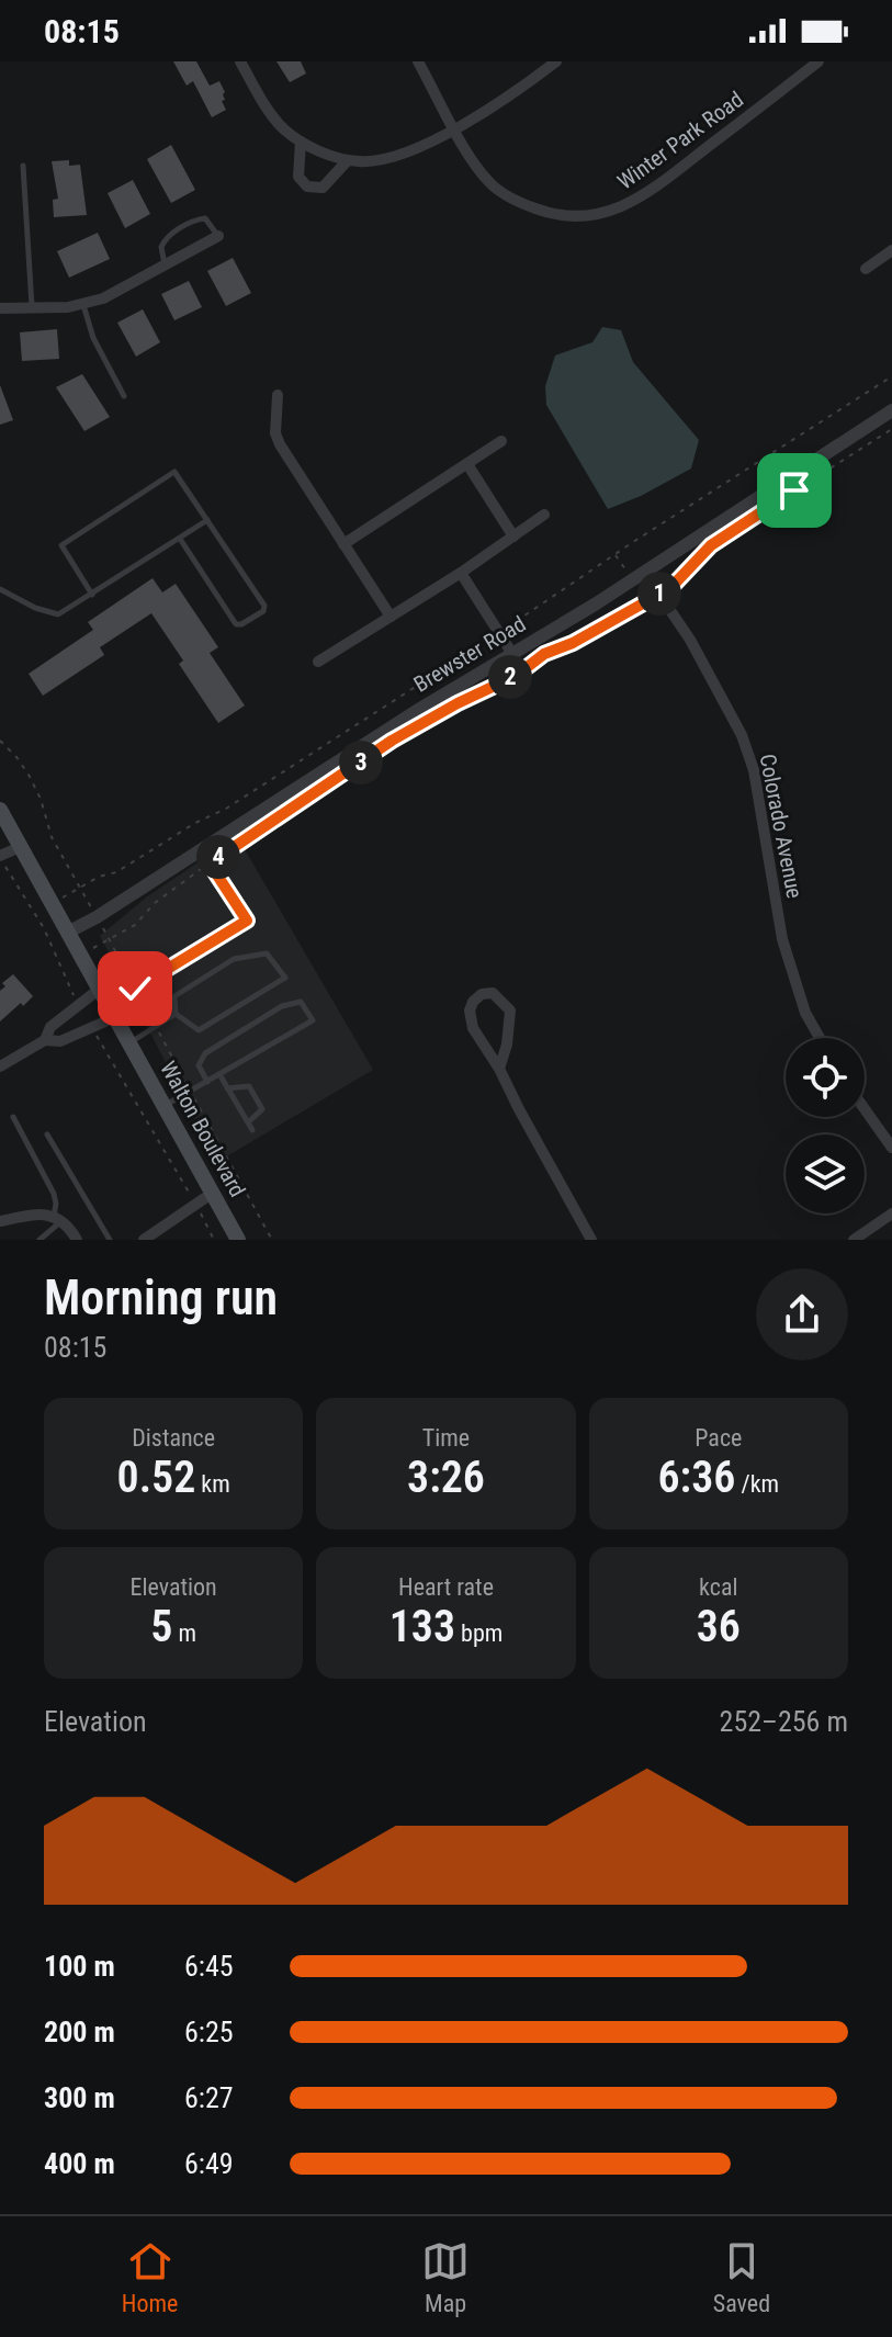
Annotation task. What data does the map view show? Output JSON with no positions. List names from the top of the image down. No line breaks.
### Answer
{"streets":{"main road":["Walton Boulevard"],"street":["Winter Park Road","Brewster Road","Colorado Avenue"]},"crossings":[["Brewster Road","Colorado Avenue"],["Brewster Road","Walton Boulevard"]],"page":{"status":"08:15","pins":["1","2","3","4"],"heading":["Morning run","08:15"],"stats":[["Distance","0.52 km"],["Time","3:26"],["Pace","6:36 /km"],["Elevation","5 m"],["Heart rate","133 bpm"],["kcal","36"]],"chart":["Elevation","252–256 m"],"list":[{"name":"100 m","note":"6:45"},{"name":"200 m","note":"6:25"},{"name":"300 m","note":"6:27"},{"name":"400 m","note":"6:49"}],"tabs":["Home","Map","Saved"]}}
